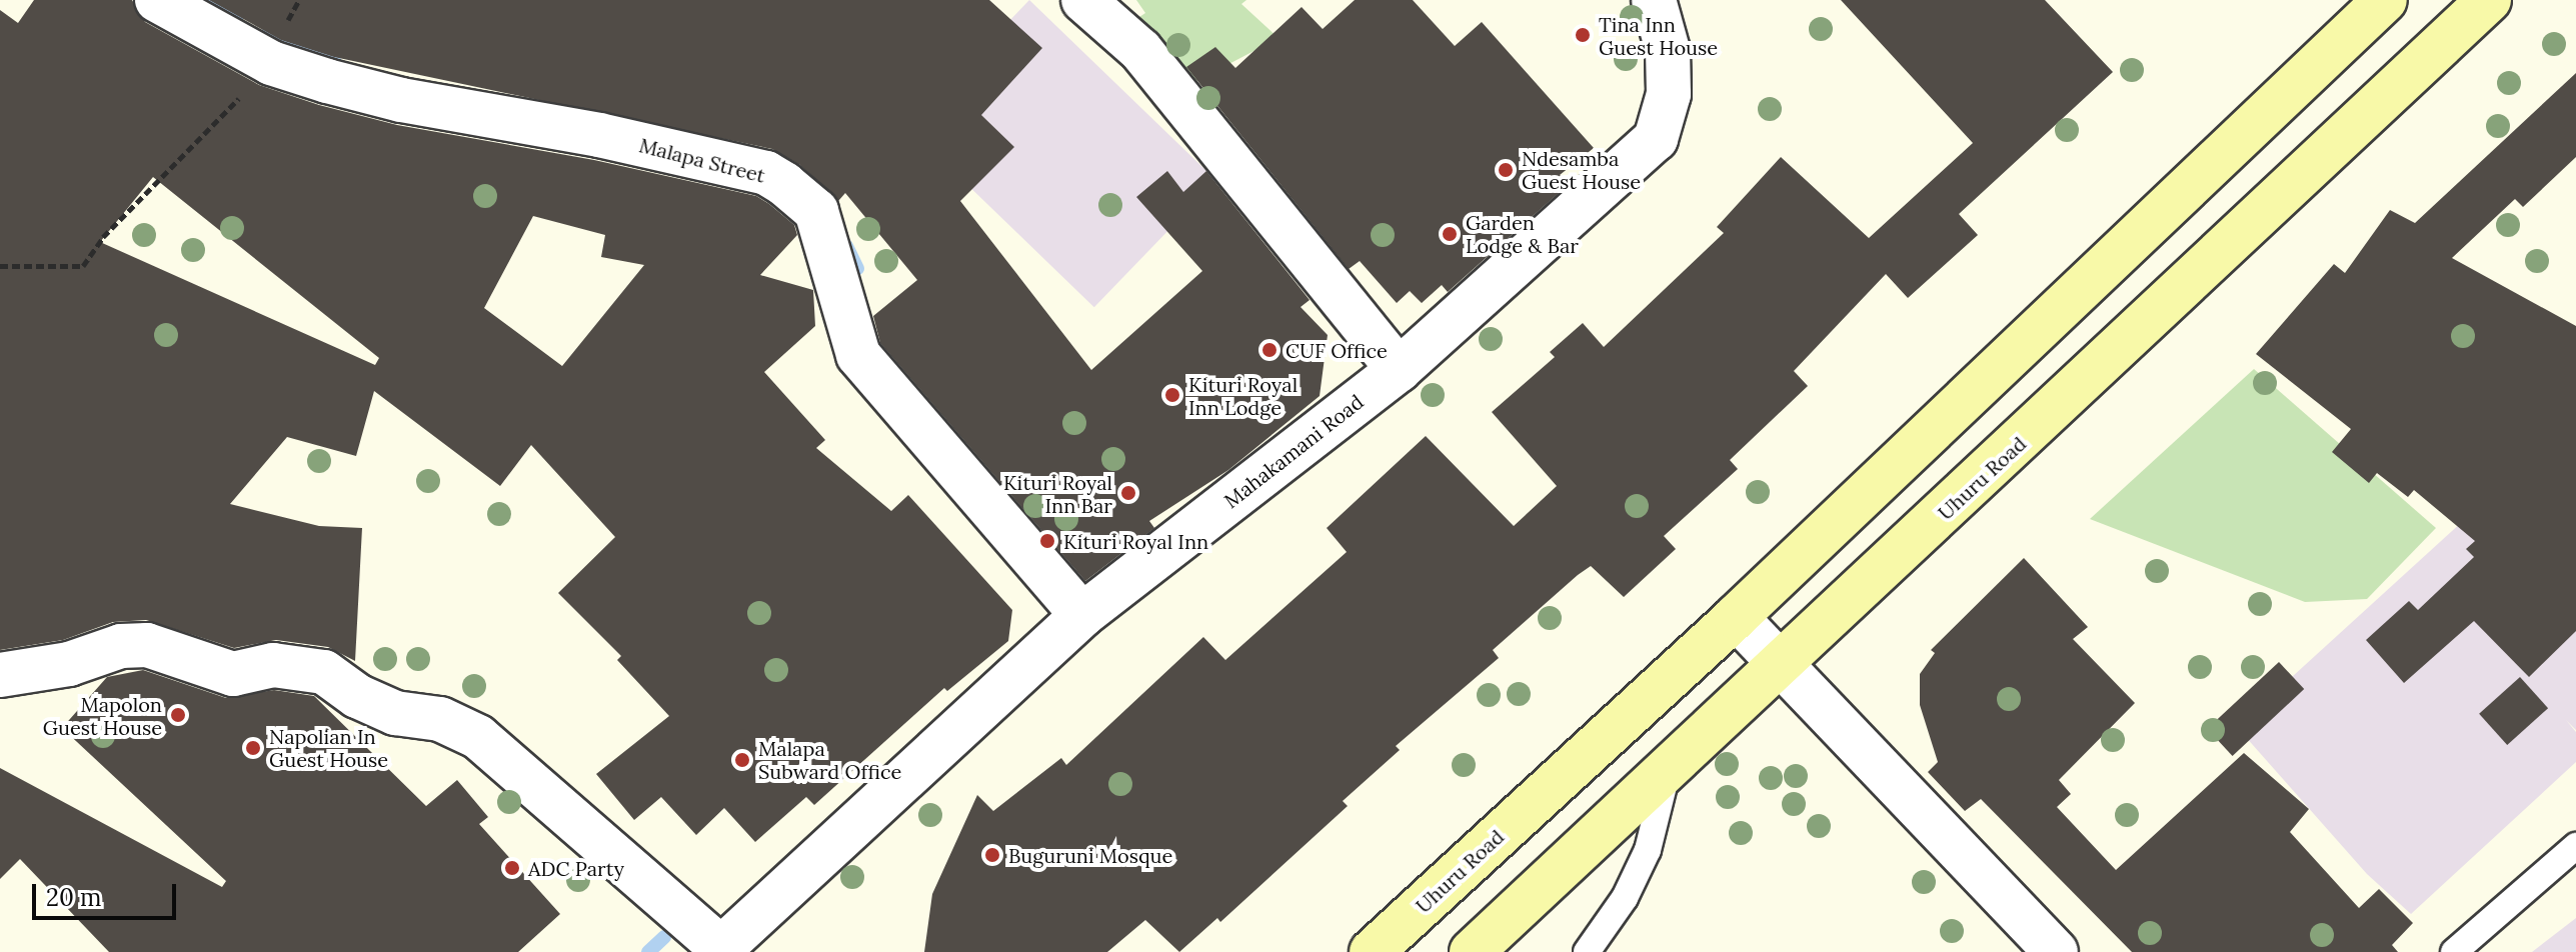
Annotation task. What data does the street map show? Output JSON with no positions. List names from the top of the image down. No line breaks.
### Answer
{"streets":{"main road":["Uhuru Road"],"street":["Malapa Street","Mahakamani Road"]},"crossings":[["Malapa Street","Mahakamani Road"]],"places":["Tina Inn Guest House","Ndesamba Guest House","Garden Lodge & Bar","CUF Office","Kituri Royal Inn Lodge","Kituri Royal Inn Bar","Kituri Royal Inn","Mapolon Guest House","Napolian In Guest House","Malapa Subward Office","Buguruni Mosque","ADC Party"],"scale_bar":"20 m"}
